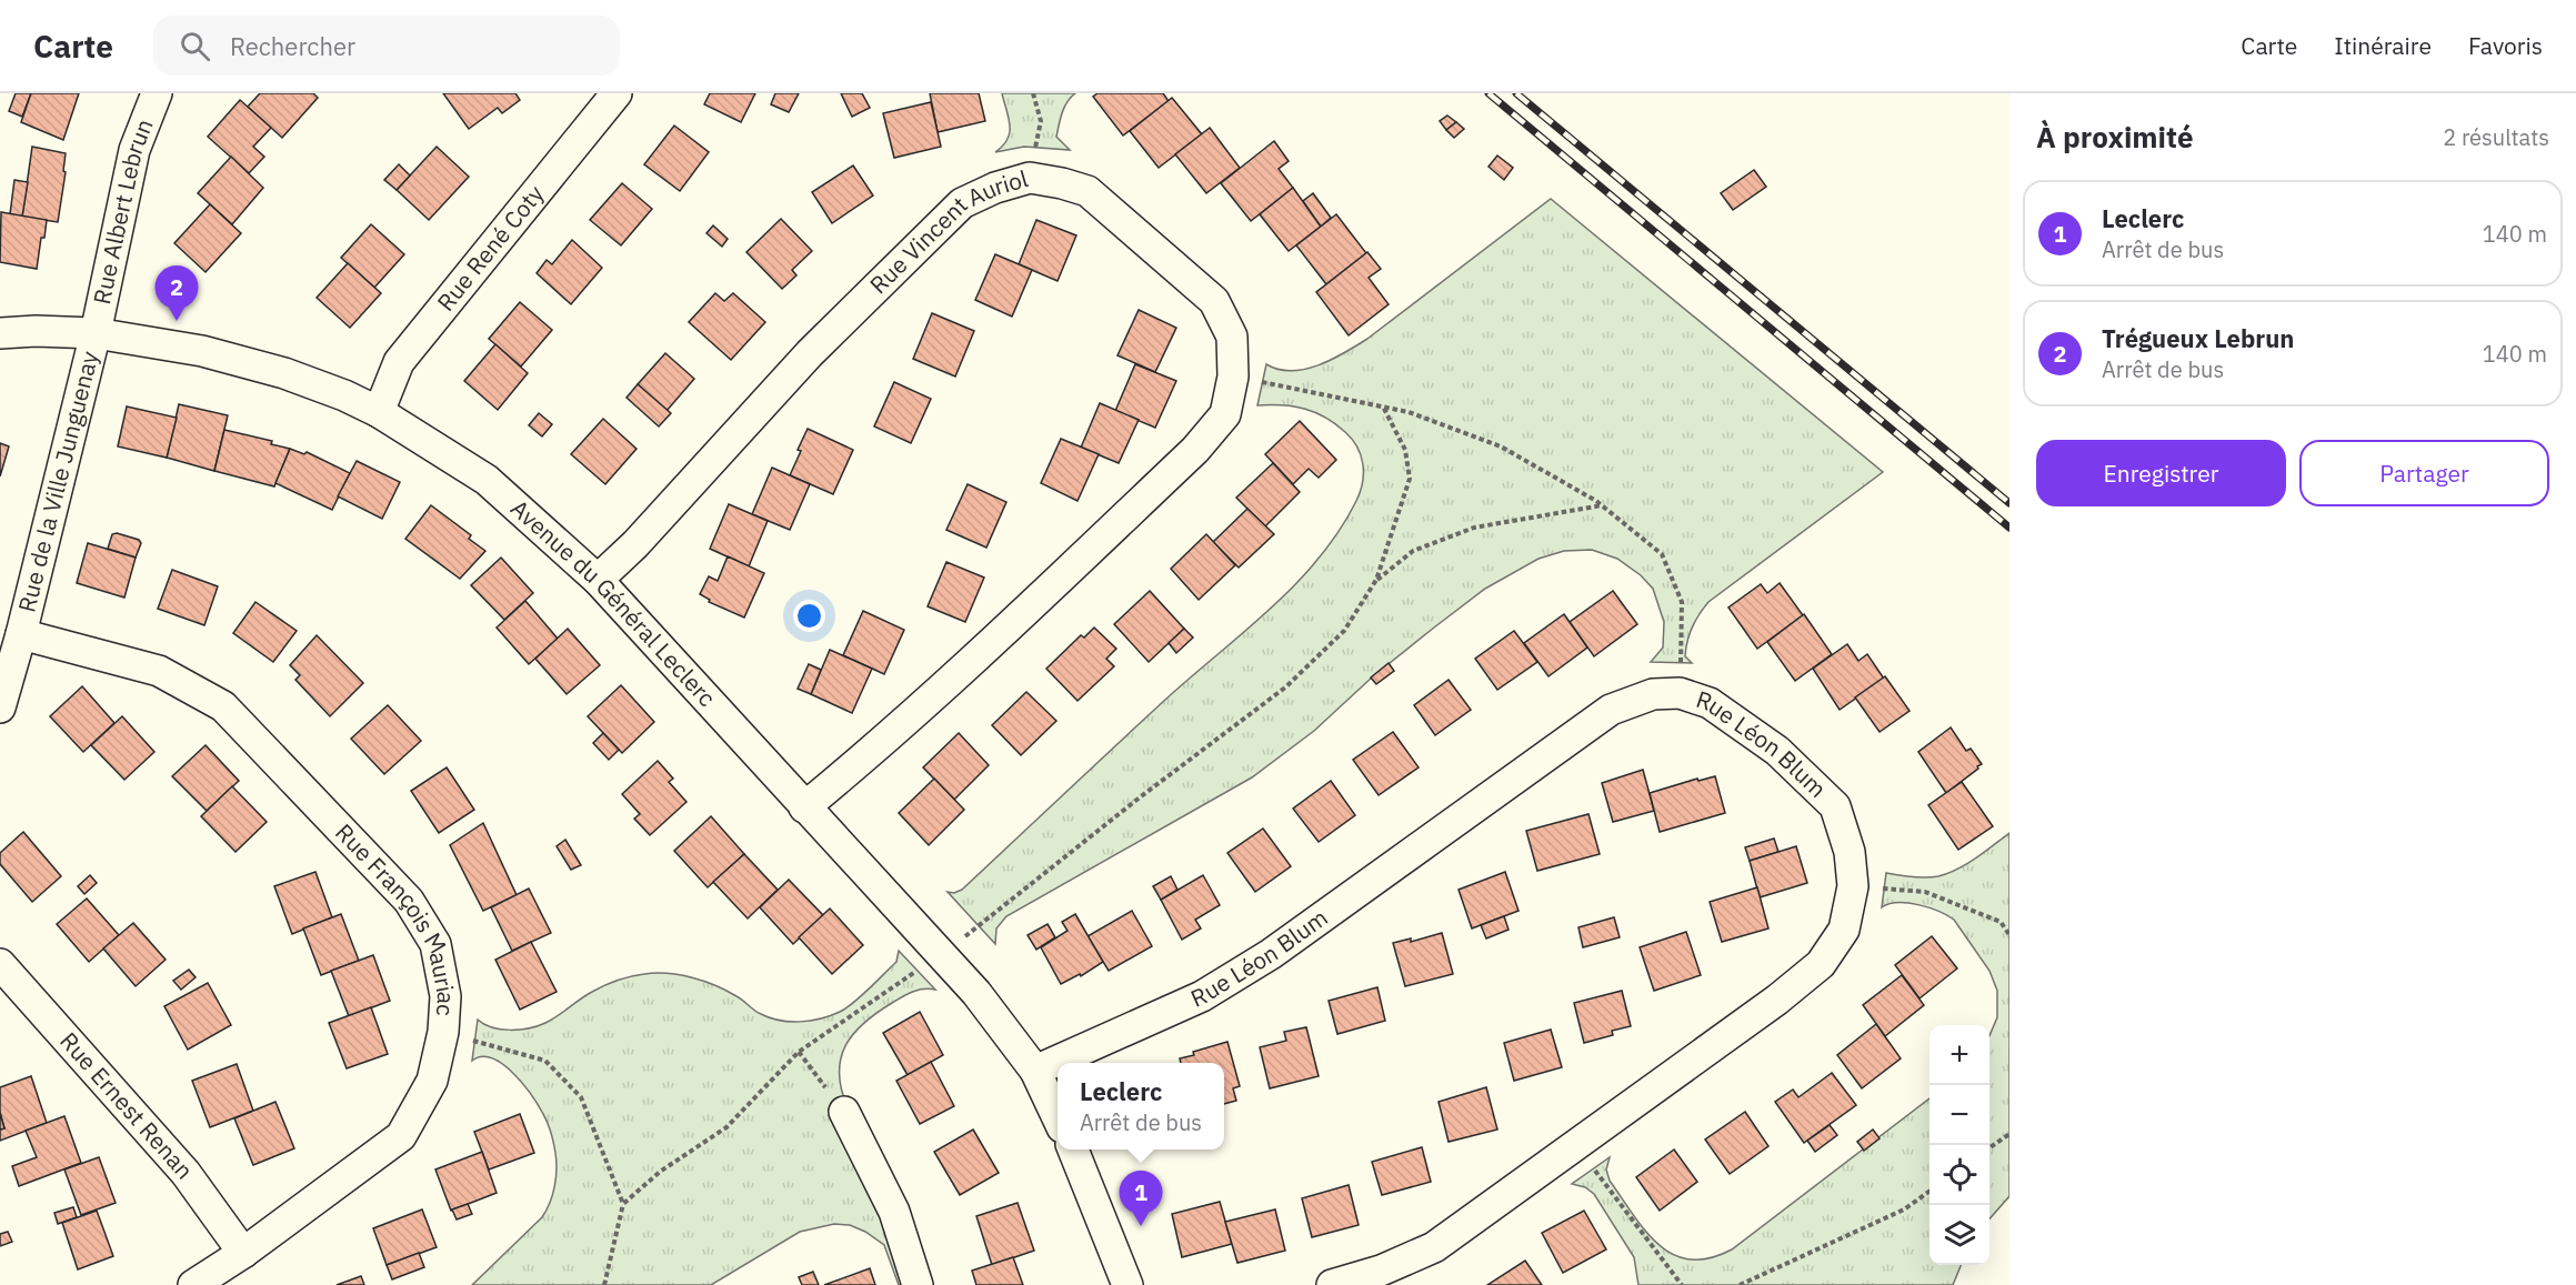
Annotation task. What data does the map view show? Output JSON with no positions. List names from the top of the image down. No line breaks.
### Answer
{"streets":{"street":["Rue Albert Lebrun","Rue Vincent Auriol","Rue René Coty","Rue de la Ville Junguenay","Avenue du Général Leclerc","Rue Léon Blum","Rue François Mauriac","Rue Ernest Renan"]},"crossings":[["Rue Albert Lebrun","Rue de la Ville Junguenay"],["Rue Albert Lebrun","Avenue du Général Leclerc"],["Rue Vincent Auriol","Avenue du Général Leclerc"],["Rue René Coty","Avenue du Général Leclerc"],["Rue de la Ville Junguenay","Avenue du Général Leclerc"],["Rue de la Ville Junguenay","Rue François Mauriac"],["Avenue du Général Leclerc","Rue Léon Blum"],["Rue François Mauriac","Rue Ernest Renan"]],"page":{"header":"Carte","search":"Rechercher","nav":["Carte","Itinéraire","Favoris"],"heading":["À proximité","2 résultats"],"list":[{"mark":"1","name":"Leclerc","note":"Arrêt de bus","value":"140 m"},{"mark":"2","name":"Trégueux Lebrun","note":"Arrêt de bus","value":"140 m"}],"pins":["2","1"],"buttons":["Enregistrer","Partager"],"map_buttons":["+","−"],"popup":["Leclerc","Arrêt de bus"]}}
